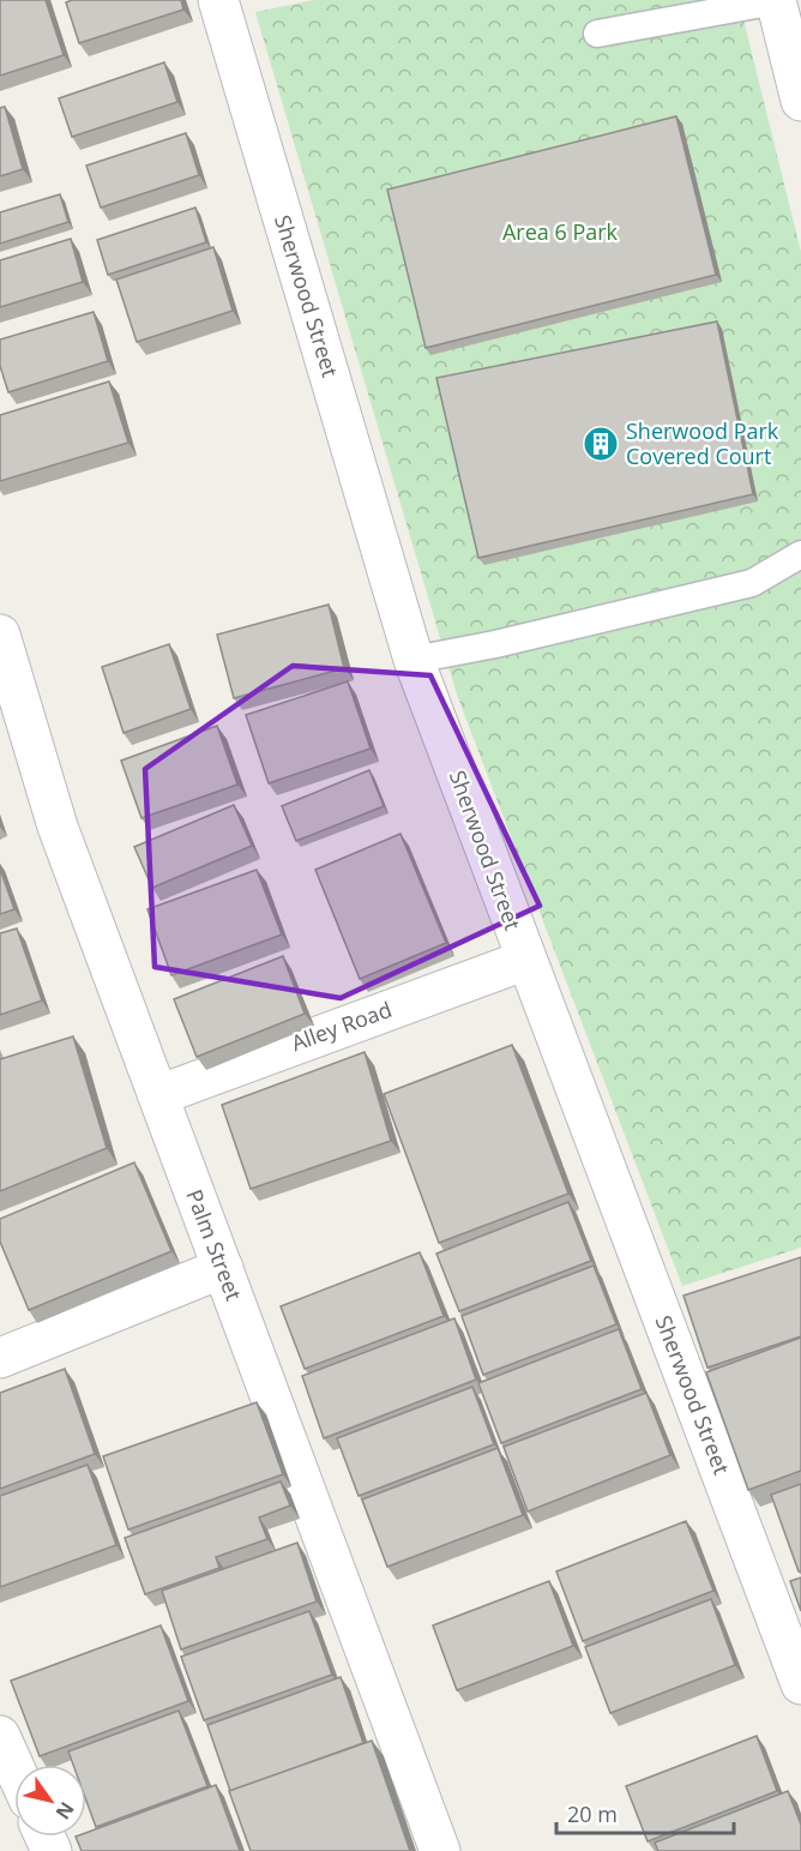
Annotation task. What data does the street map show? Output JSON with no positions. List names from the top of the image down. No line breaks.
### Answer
{"streets":{"street":["Sherwood Street","Alley Road","Palm Street"]},"crossings":[["Sherwood Street","Alley Road"],["Alley Road","Palm Street"]],"parks":["Area 6 Park"],"places":{"building":["Sherwood Park Covered Court"]},"scale_bar":"20 m","north":"bottom right"}
